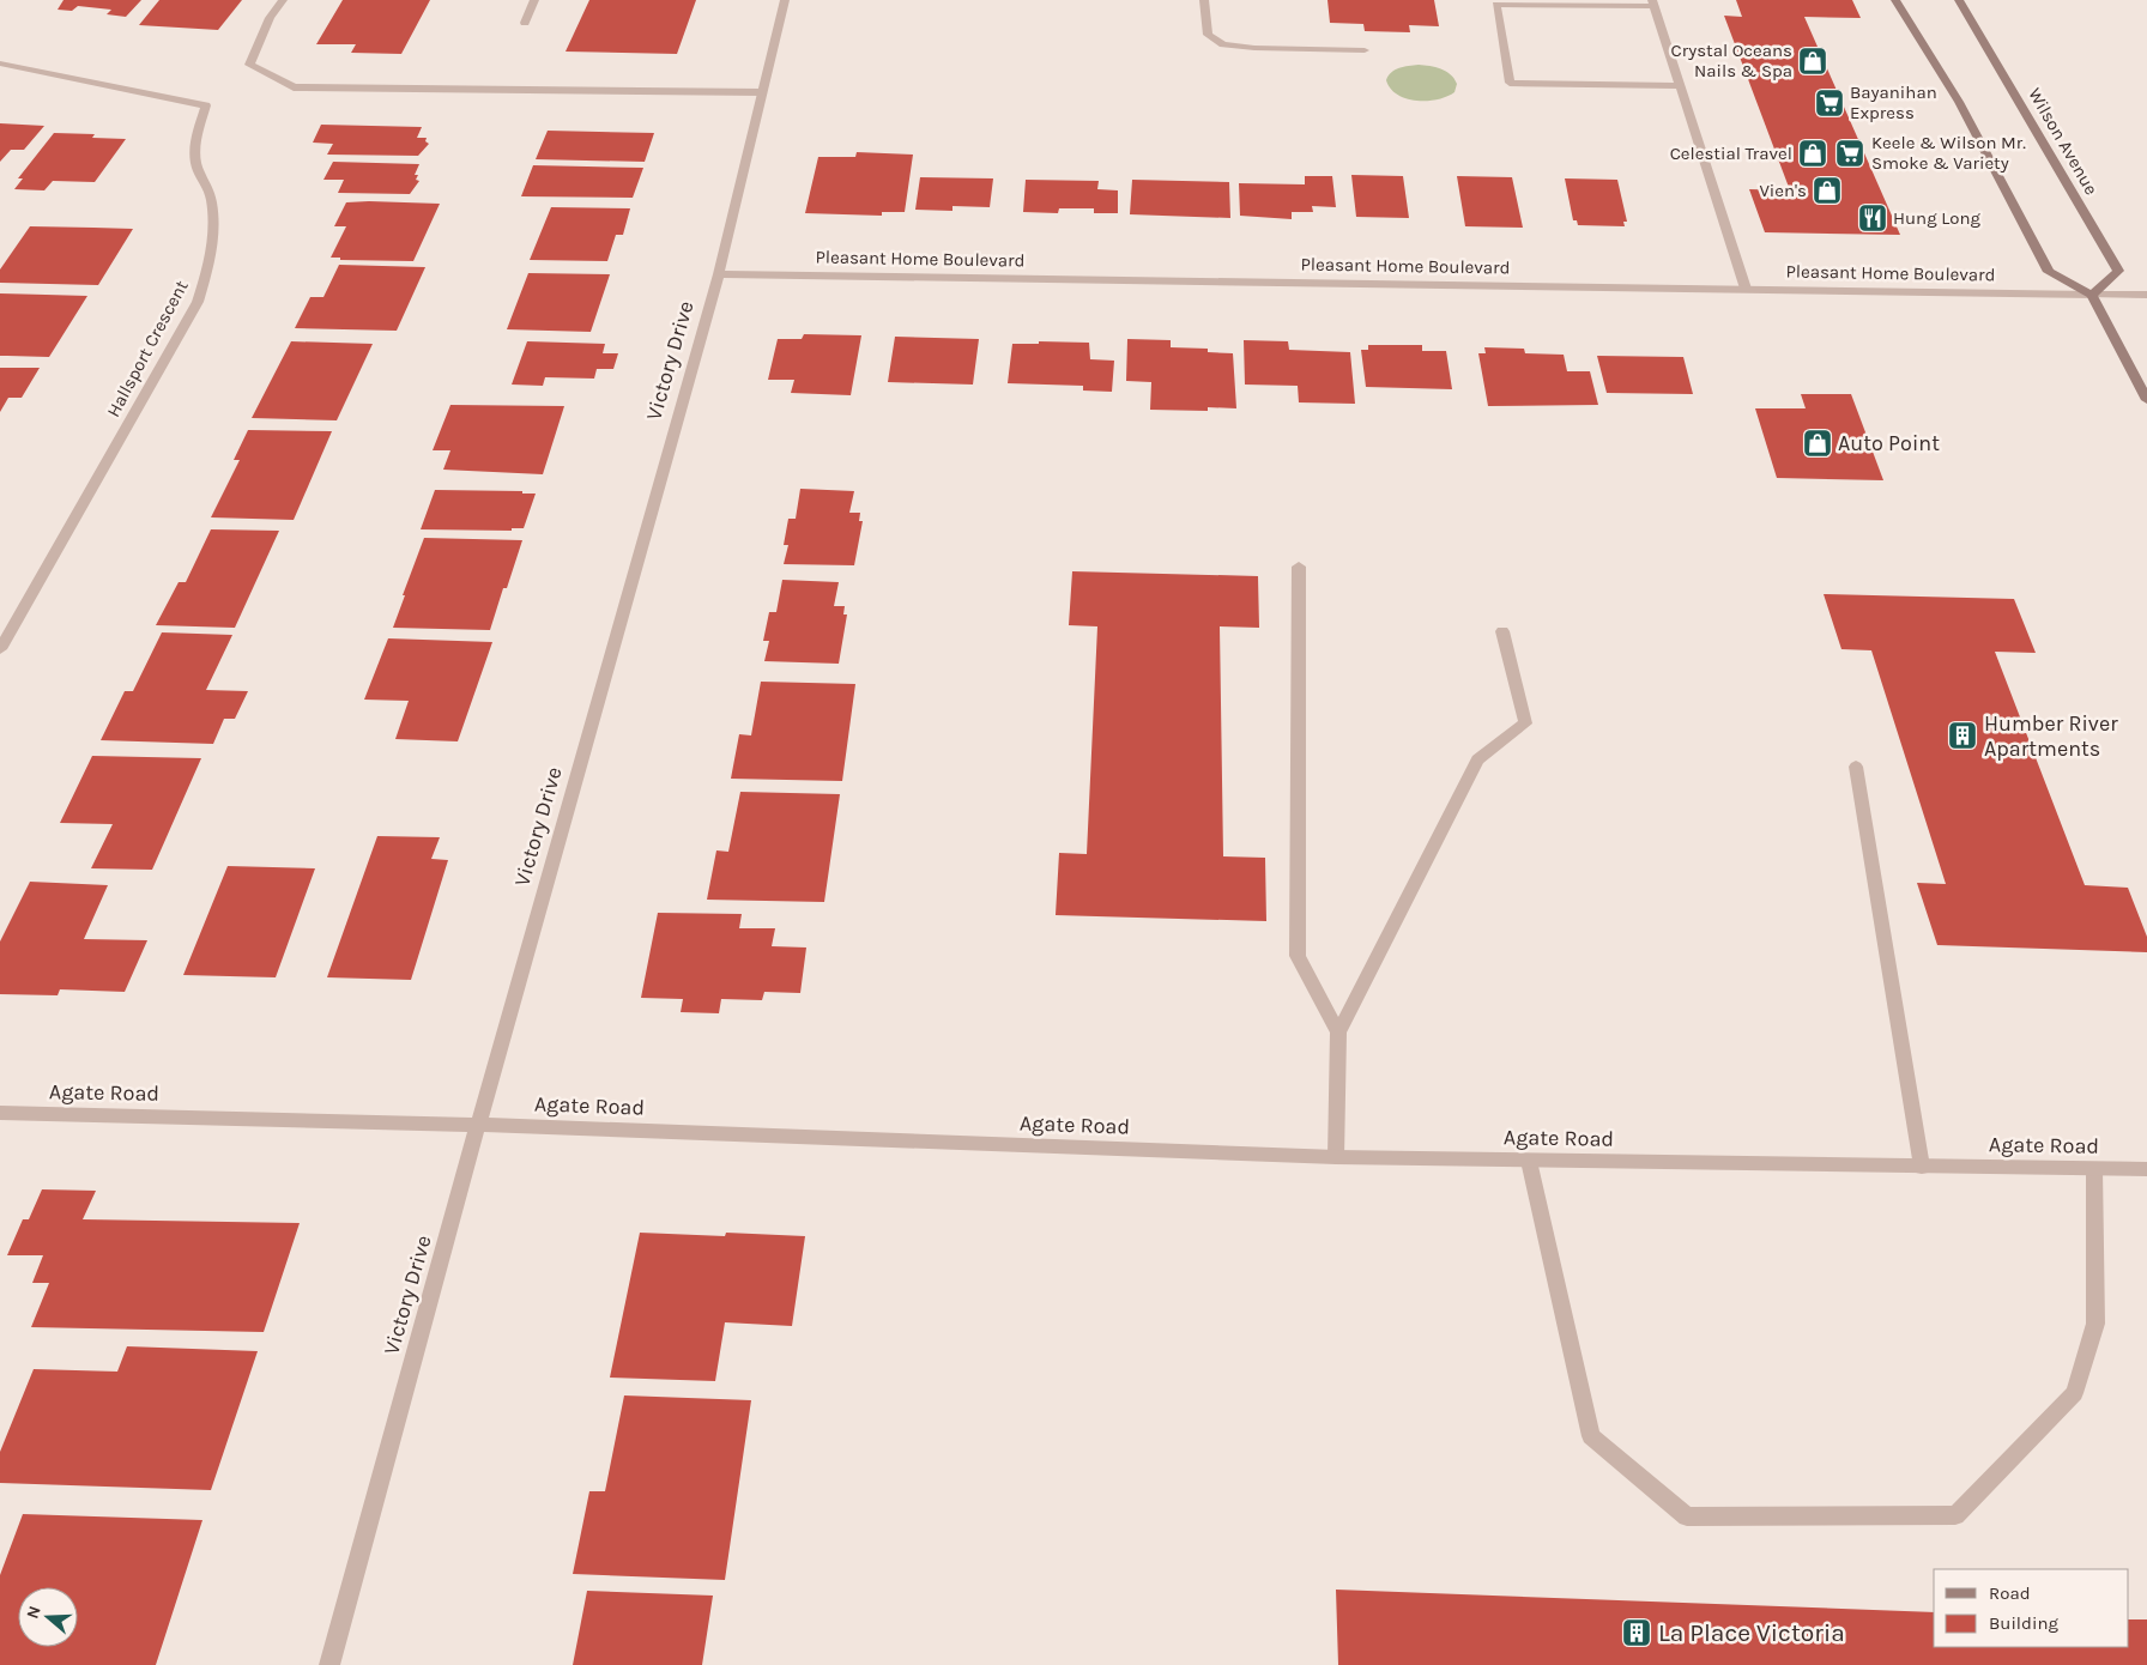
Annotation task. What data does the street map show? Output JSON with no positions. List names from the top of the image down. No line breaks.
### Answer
{"streets":{"main road":["Wilson Avenue"],"street":["Pleasant Home Boulevard","Hallsport Crescent","Victory Drive","Agate Road"]},"crossings":[["Wilson Avenue","Pleasant Home Boulevard"],["Pleasant Home Boulevard","Victory Drive"],["Victory Drive","Agate Road"]],"places":{"shop":["Crystal Oceans Nails & Spa","Celestial Travel","Vien's","Auto Point"],"supermarket":["Bayanihan Express","Keele & Wilson Mr. Smoke & Variety"],"restaurant":["Hung Long"],"building":["Humber River Apartments","La Place Victoria"]},"legend":["Road","Building"],"north":"left"}
